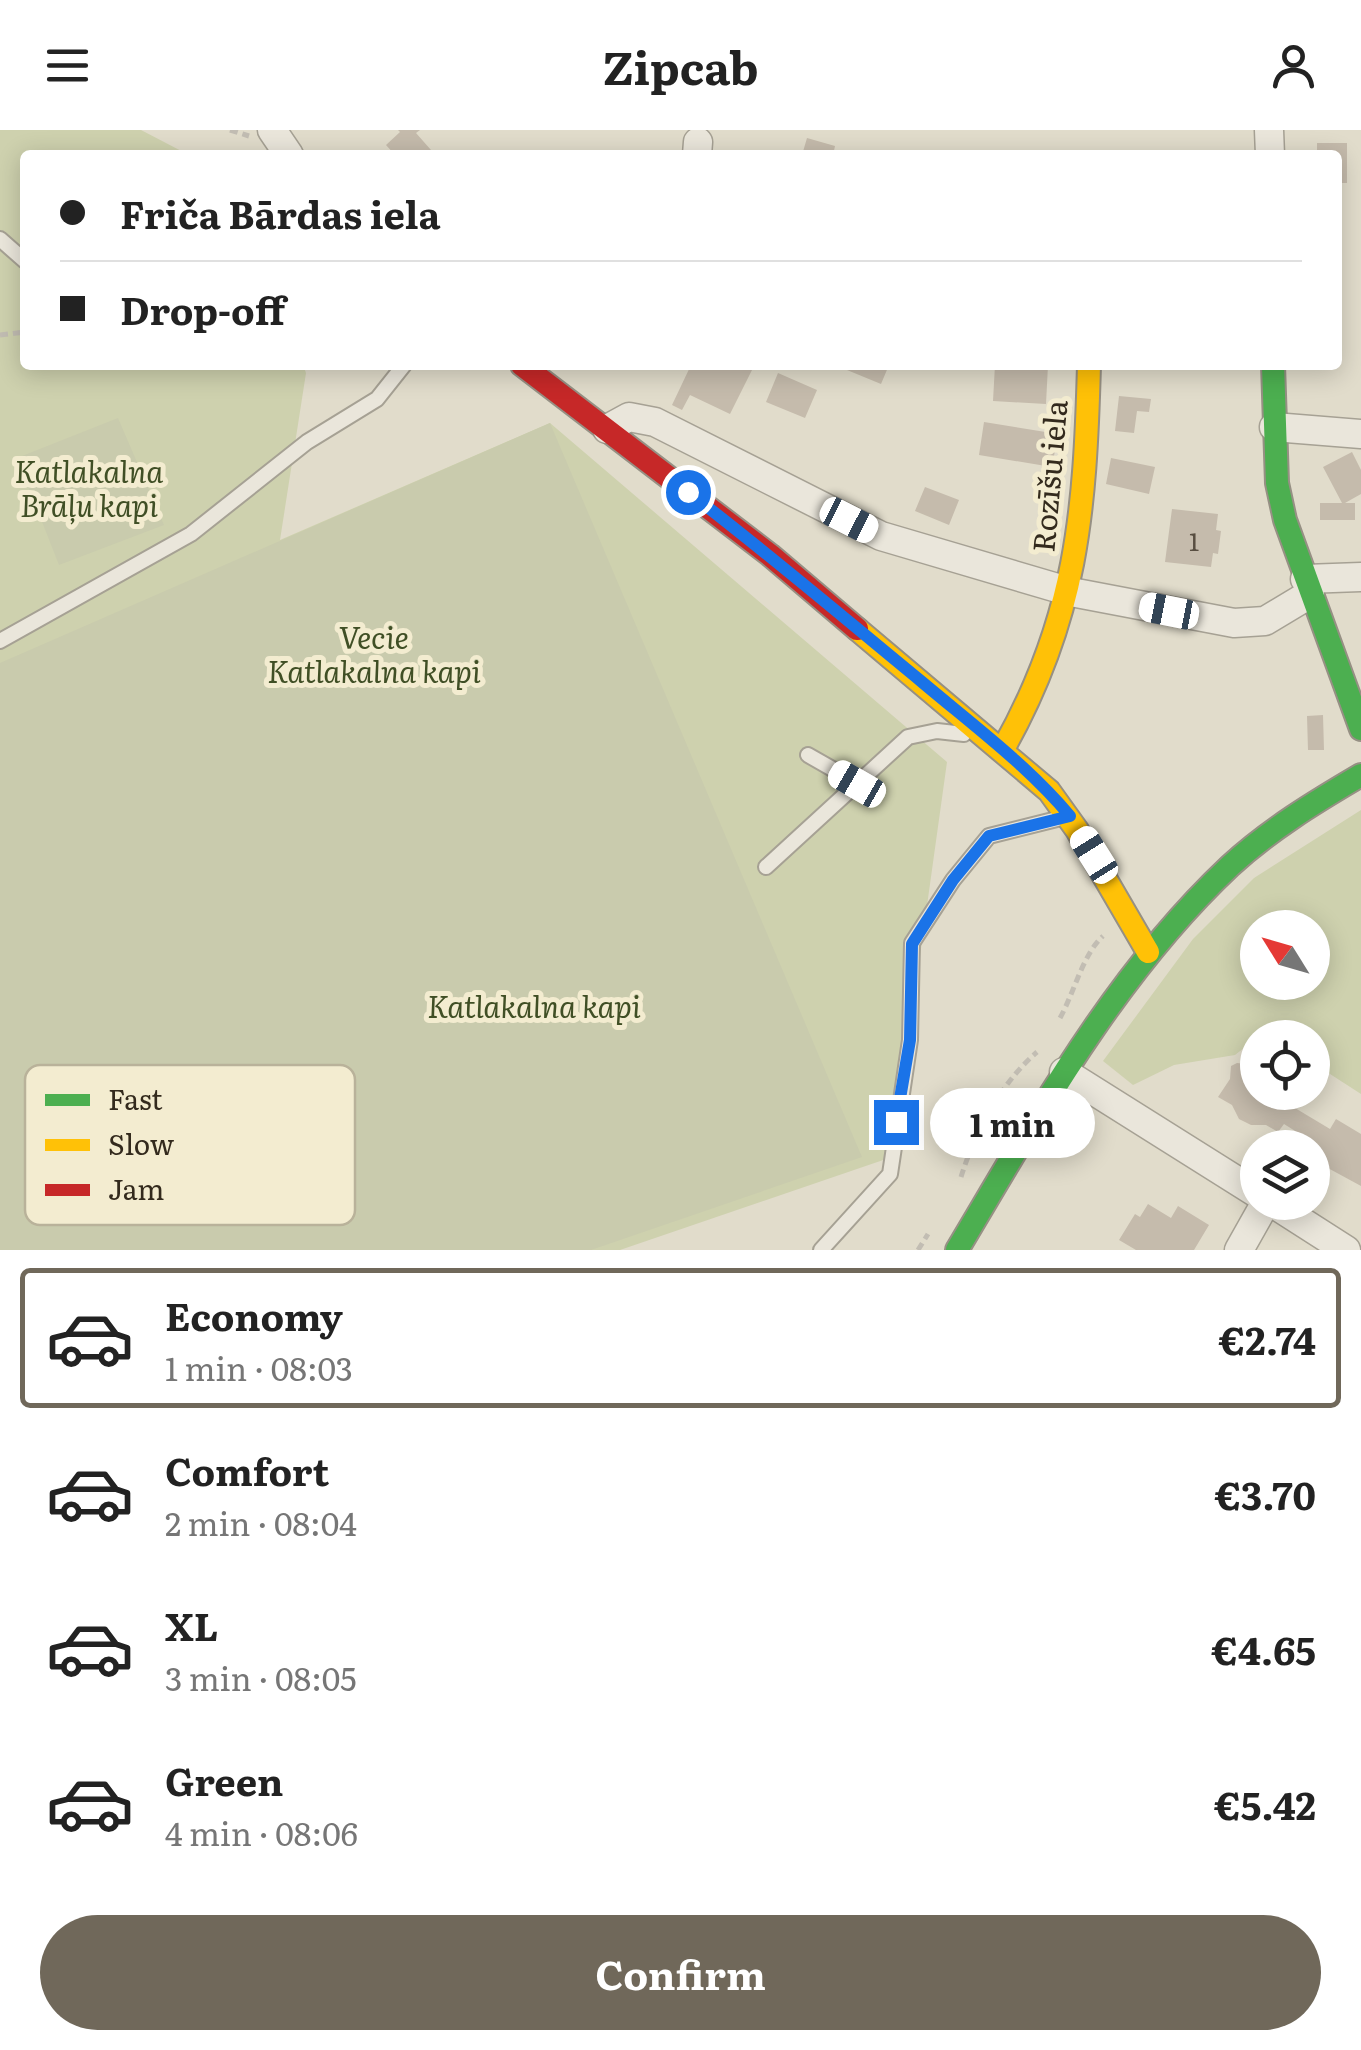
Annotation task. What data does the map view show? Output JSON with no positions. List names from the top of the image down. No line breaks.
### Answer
{"streets":{"street":["Rozīšu iela"]},"parks":["Katlakalna Brāļu kapi","Vecie Katlakalna kapi","Katlakalna kapi"],"house_numbers":["1"],"legend":["Fast","Slow","Jam"],"north":"top left","page":{"header":"Zipcab","banner":["Friča Bārdas iela","Drop-off"],"bubble":"1 min","list":[{"name":"Economy","note":"1 min · 08:03","value":"€2.74"},{"name":"Comfort","note":"2 min · 08:04","value":"€3.70"},{"name":"XL","note":"3 min · 08:05","value":"€4.65"},{"name":"Green","note":"4 min · 08:06","value":"€5.42"}],"buttons":"Confirm"}}
